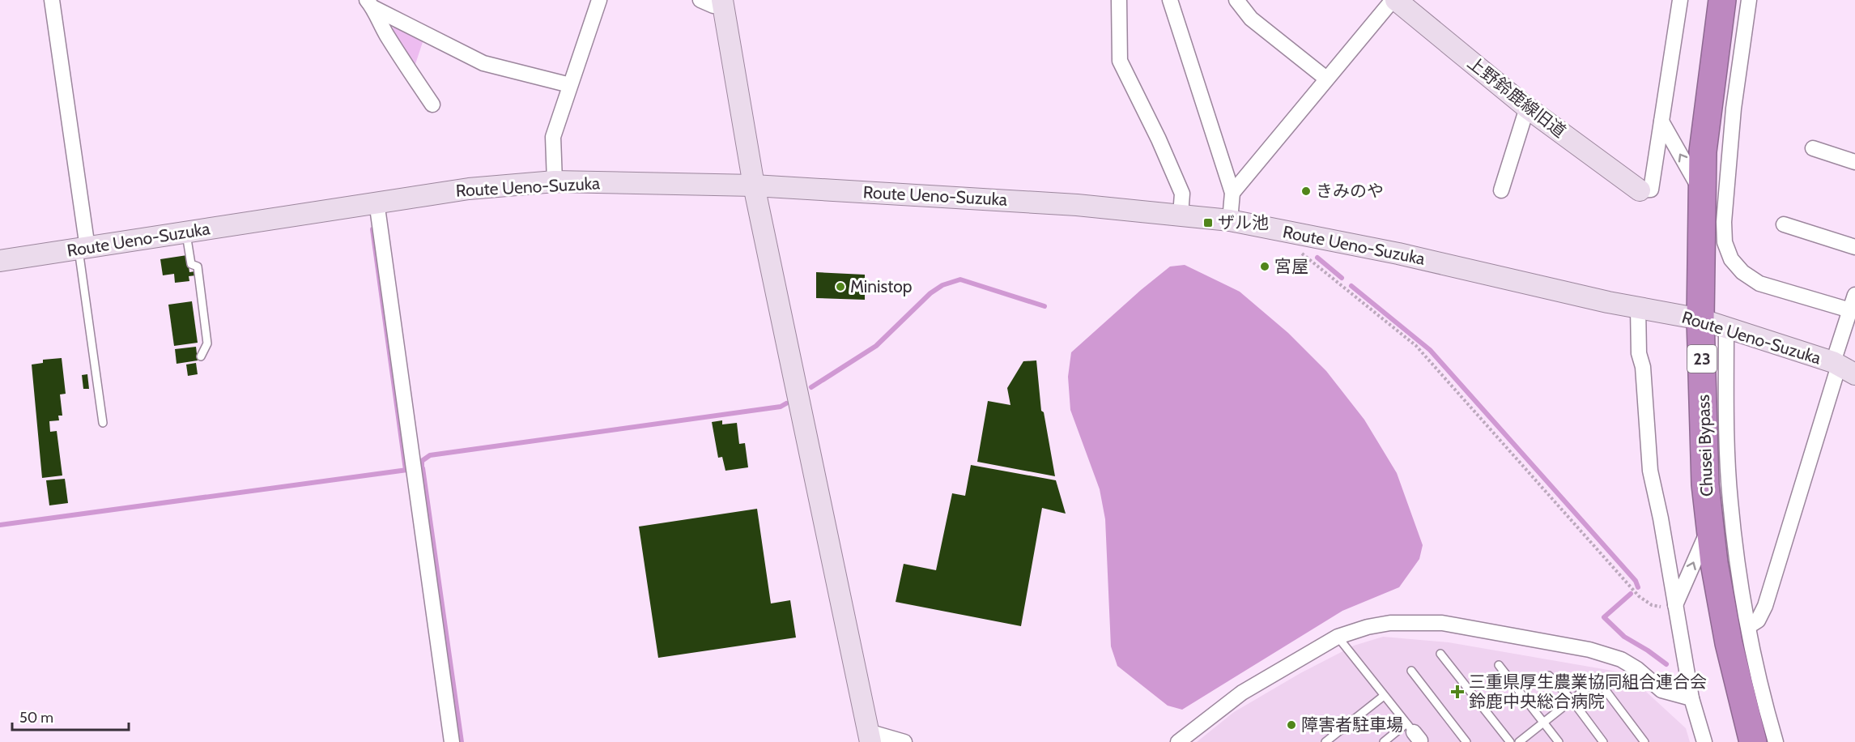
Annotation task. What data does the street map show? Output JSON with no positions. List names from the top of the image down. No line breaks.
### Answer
{"streets":{"highway":["23","Chusei Bypass"],"main road":["上野鈴鹿線旧道","Route Ueno-Suzuka"]},"crossings":[["Route Ueno-Suzuka","Chusei Bypass"]],"places":{"other":["きみのや","宮屋","Ministop","障害者駐車場"],"transit":["ザル池"],"health":["三重県厚生農業協同組合連合会 鈴鹿中央総合病院"]},"scale_bar":"50 m"}
